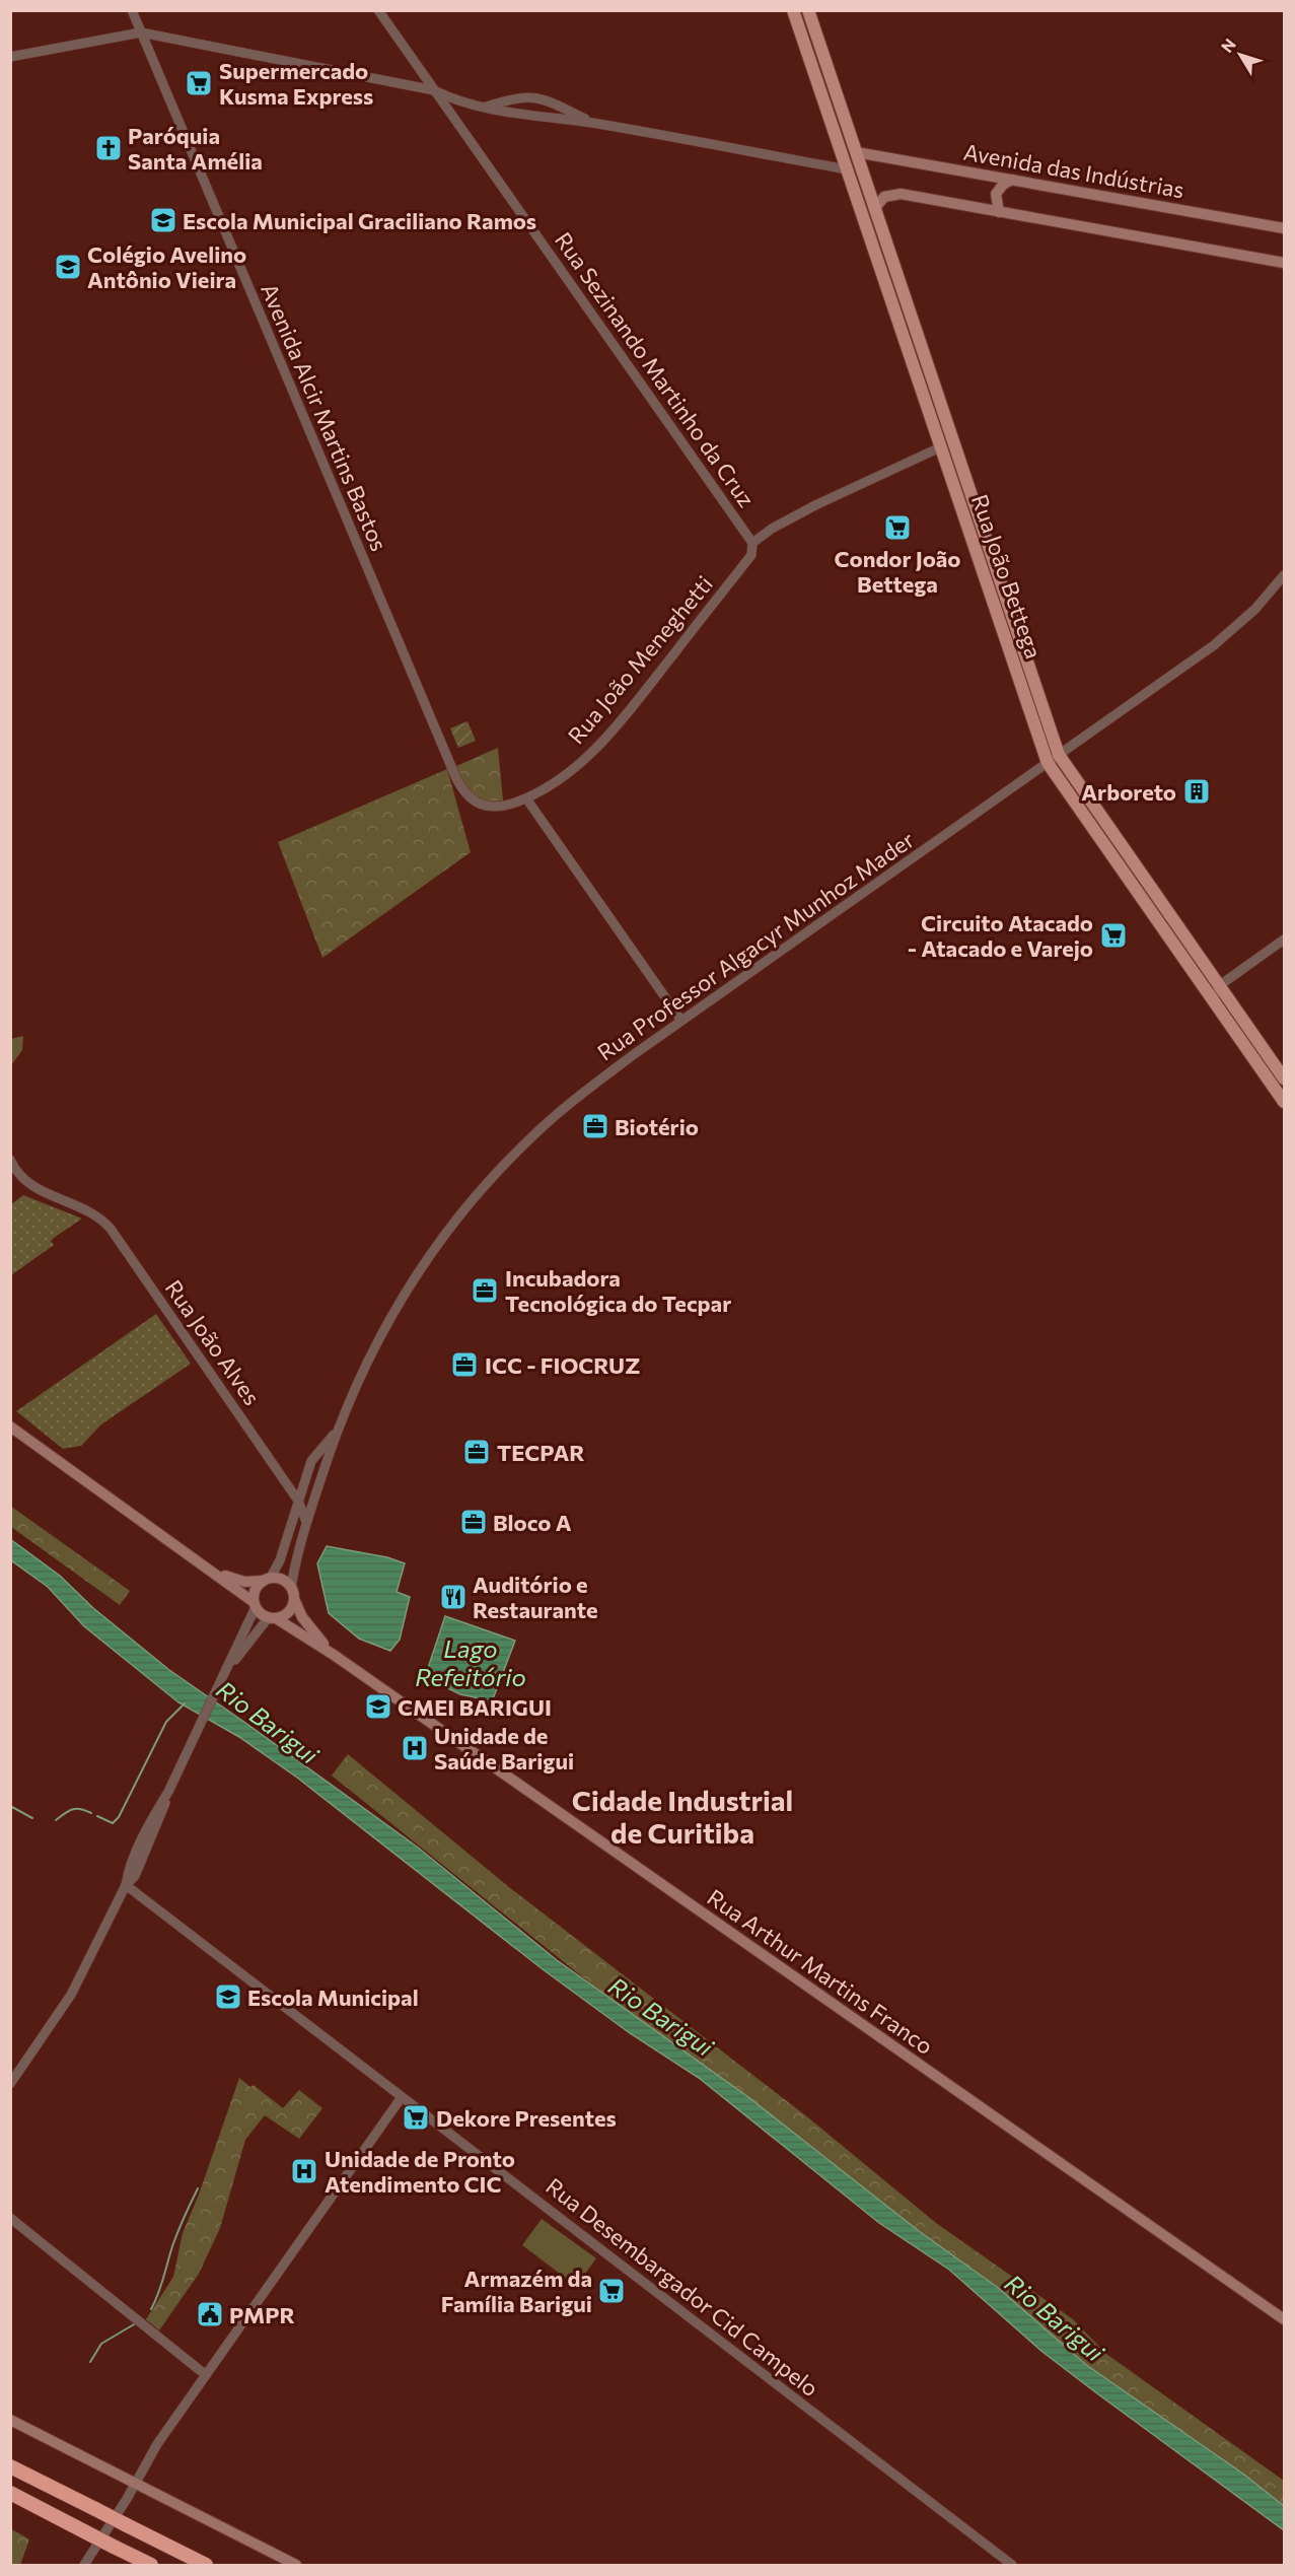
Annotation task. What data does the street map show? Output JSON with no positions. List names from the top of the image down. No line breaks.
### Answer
{"streets":{"main road":["Avenida das Indústrias","Rua João Bettega","Rua Arthur Martins Franco"],"street":["Rua Sezinando Martinho da Cruz","Avenida Alcir Martins Bastos","Rua João Meneghetti","Rua Professor Algacyr Munhoz Mader","Rua João Alves","Rua Desembargador Cid Campelo"]},"crossings":[["Avenida das Indústrias","Rua João Bettega"],["Rua Sezinando Martinho da Cruz","Rua João Meneghetti"],["Avenida Alcir Martins Bastos","Rua João Meneghetti"],["Rua João Bettega","Rua Professor Algacyr Munhoz Mader"],["Rua Professor Algacyr Munhoz Mader","Rua João Alves"],["Rua Professor Algacyr Munhoz Mader","Rua Arthur Martins Franco"]],"districts":["Cidade Industrial de Curitiba"],"water":["Lago Refeitório","Rio Barigui"],"places":{"supermarket":["Supermercado Kusma Express","Condor João Bettega","Circuito Atacado - Atacado e Varejo","Dekore Presentes","Armazém da Família Barigui"],"church":["Paróquia Santa Amélia"],"school or university":["Escola Municipal Graciliano Ramos","Colégio Avelino Antônio Vieira","CMEI BARIGUI","Escola Municipal"],"building":["Arboreto"],"office":["Biotério","Incubadora Tecnológica do Tecpar","ICC - FIOCRUZ","TECPAR","Bloco A"],"restaurant":["Auditório e Restaurante"],"hospital":["Unidade de Saúde Barigui","Unidade de Pronto Atendimento CIC"],"public building":["PMPR"]},"north":"top left"}
